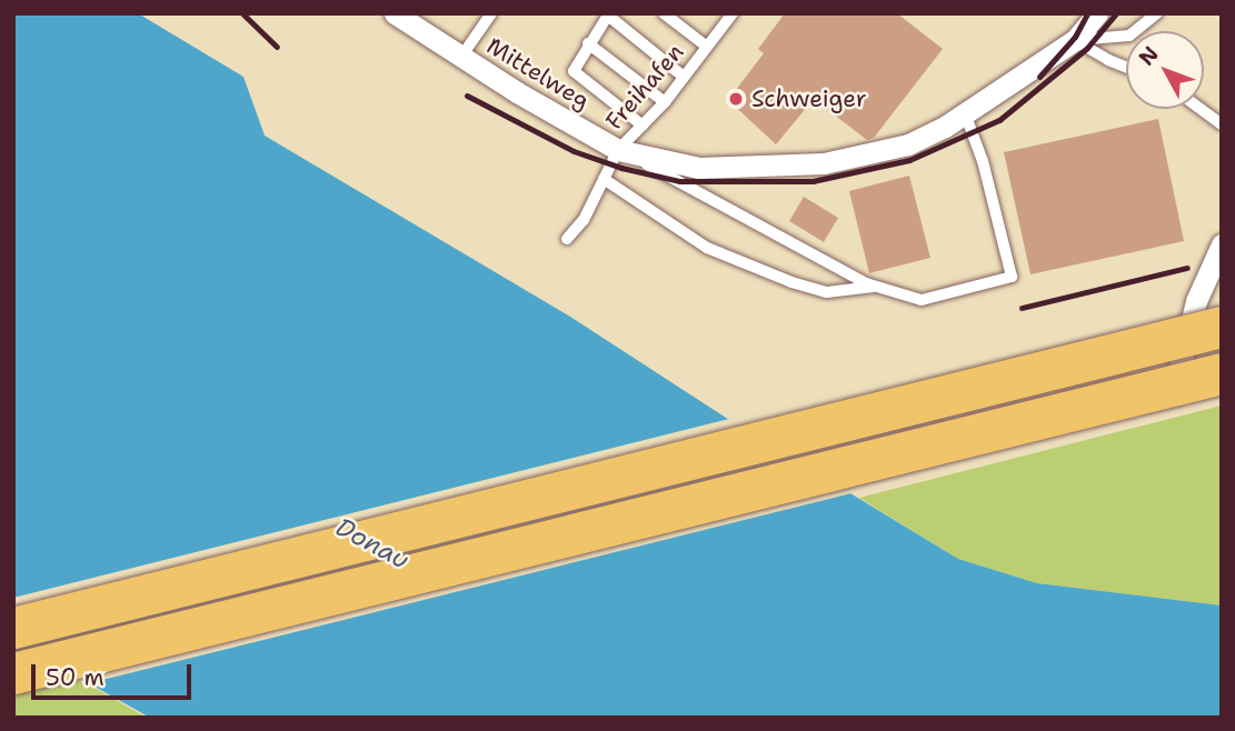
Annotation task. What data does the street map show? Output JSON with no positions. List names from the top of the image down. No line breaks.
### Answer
{"streets":{"street":["Mittelweg"],"lane":["Freihafen"]},"crossings":[["Mittelweg","Freihafen"]],"water":["Donau"],"places":["Schweiger"],"scale_bar":"50 m","north":"top left"}
